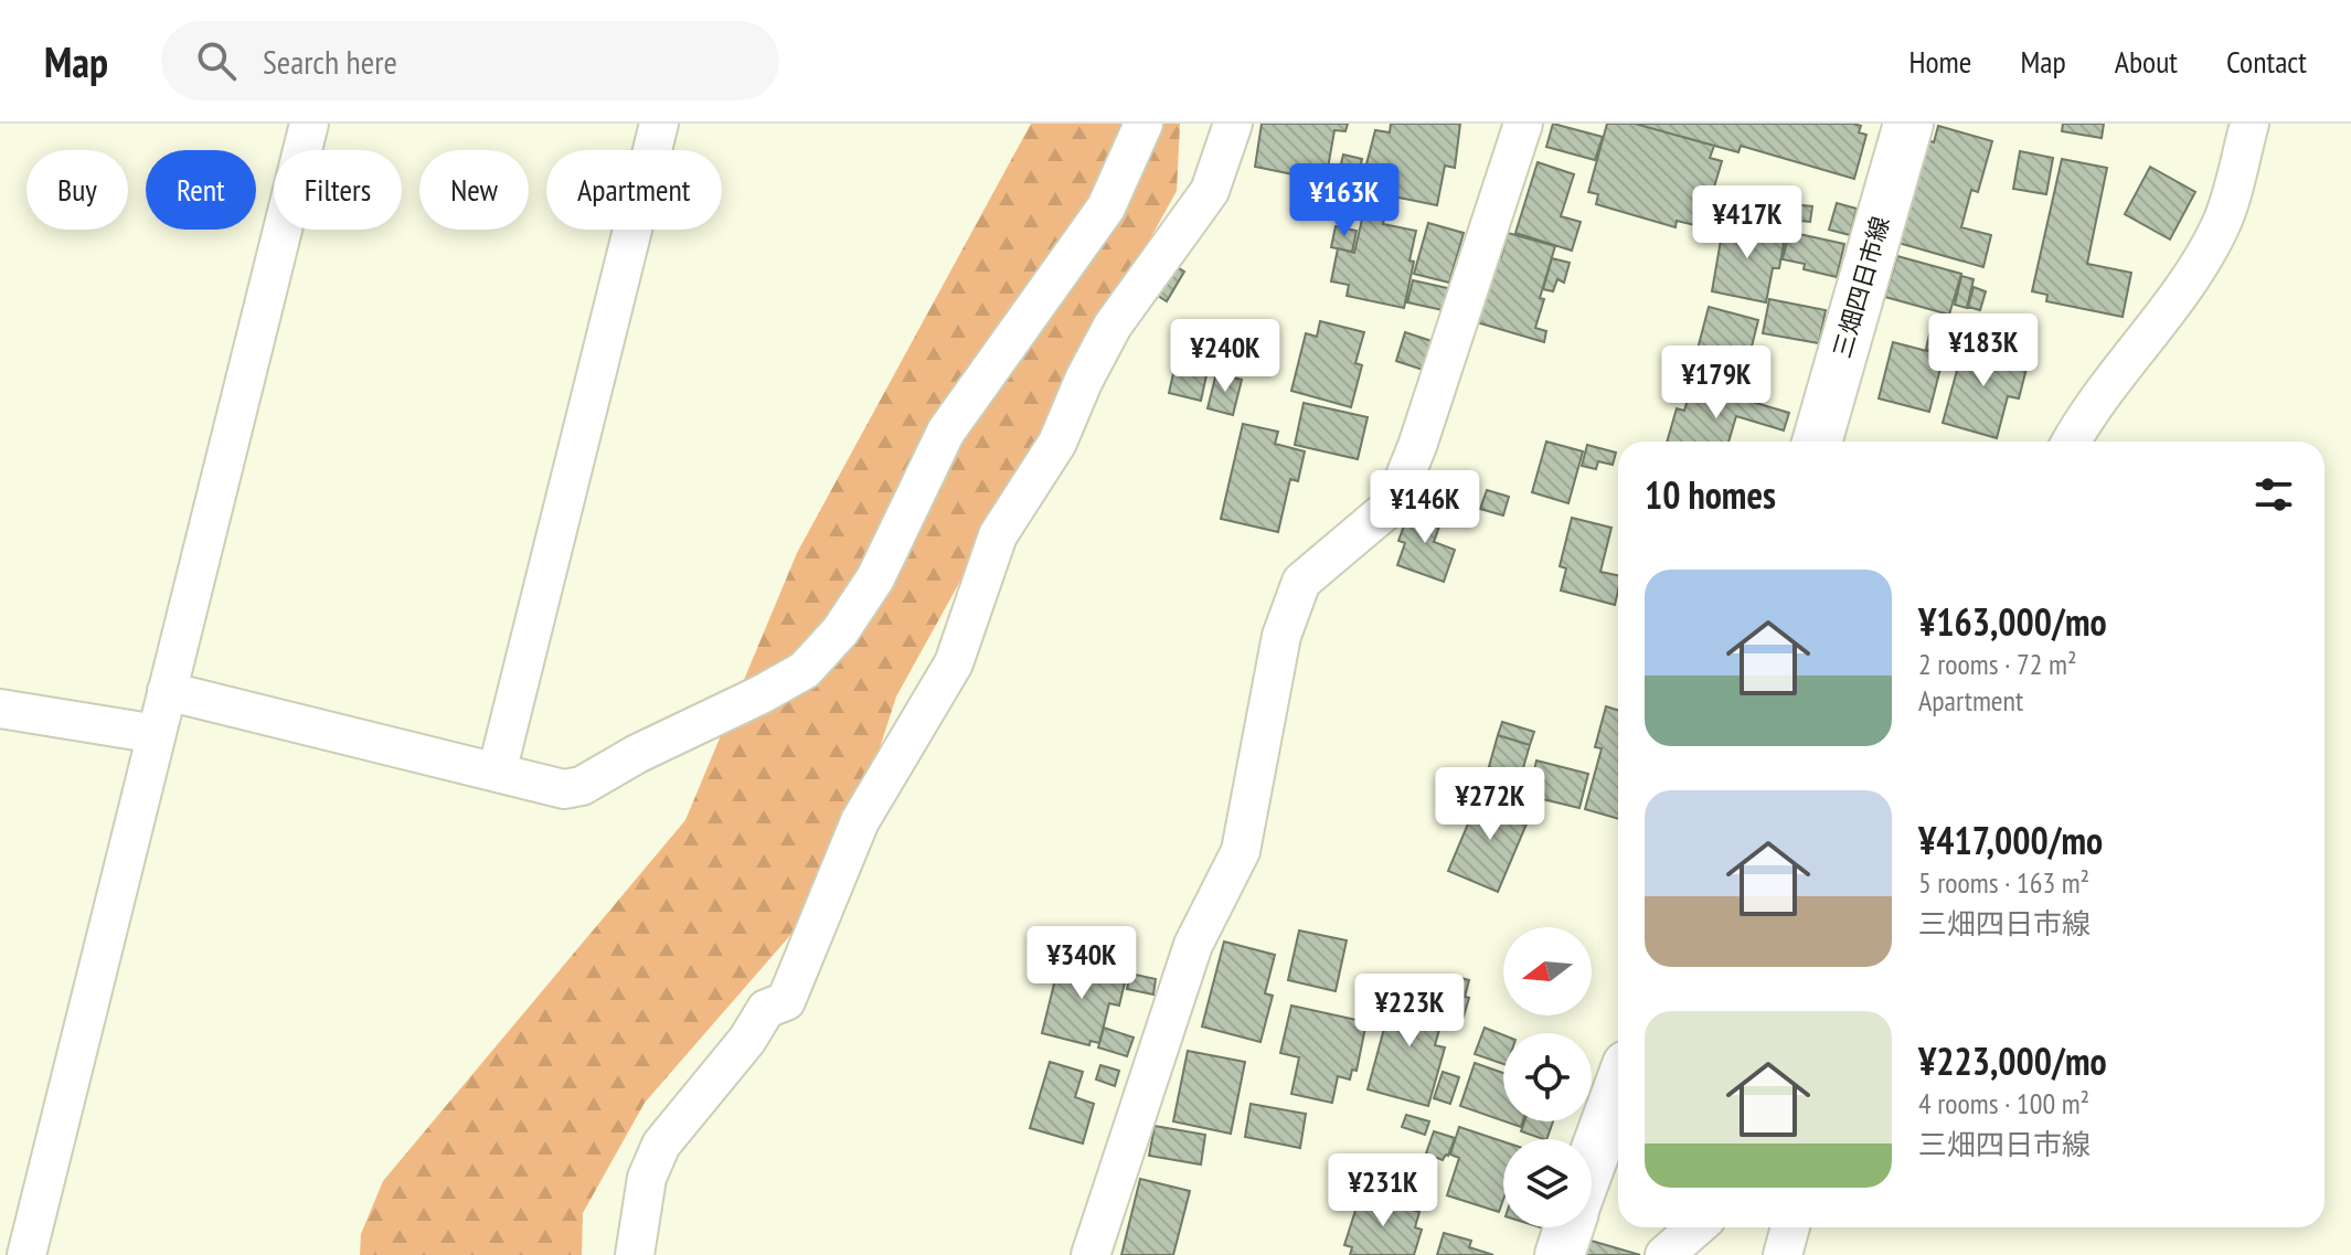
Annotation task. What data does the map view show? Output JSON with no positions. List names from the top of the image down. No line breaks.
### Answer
{"streets":{"main road":["三畑四日市線"]},"north":"left","page":{"header":"Map","search":"Search here","nav":["Home","Map","About","Contact"],"chip":["Buy","Rent","Filters","New","Apartment"],"price":["¥163K","¥417K","¥183K","¥240K","¥179K","¥146K","¥272K","¥340K","¥223K","¥231K"],"heading":"10 homes","list":[{"name":"¥163,000/mo","note":"2 rooms · 72 m² · Apartment"},{"name":"¥417,000/mo","note":"5 rooms · 163 m² · 三畑四日市線"},{"name":"¥223,000/mo","note":"4 rooms · 100 m² · 三畑四日市線"}]}}
